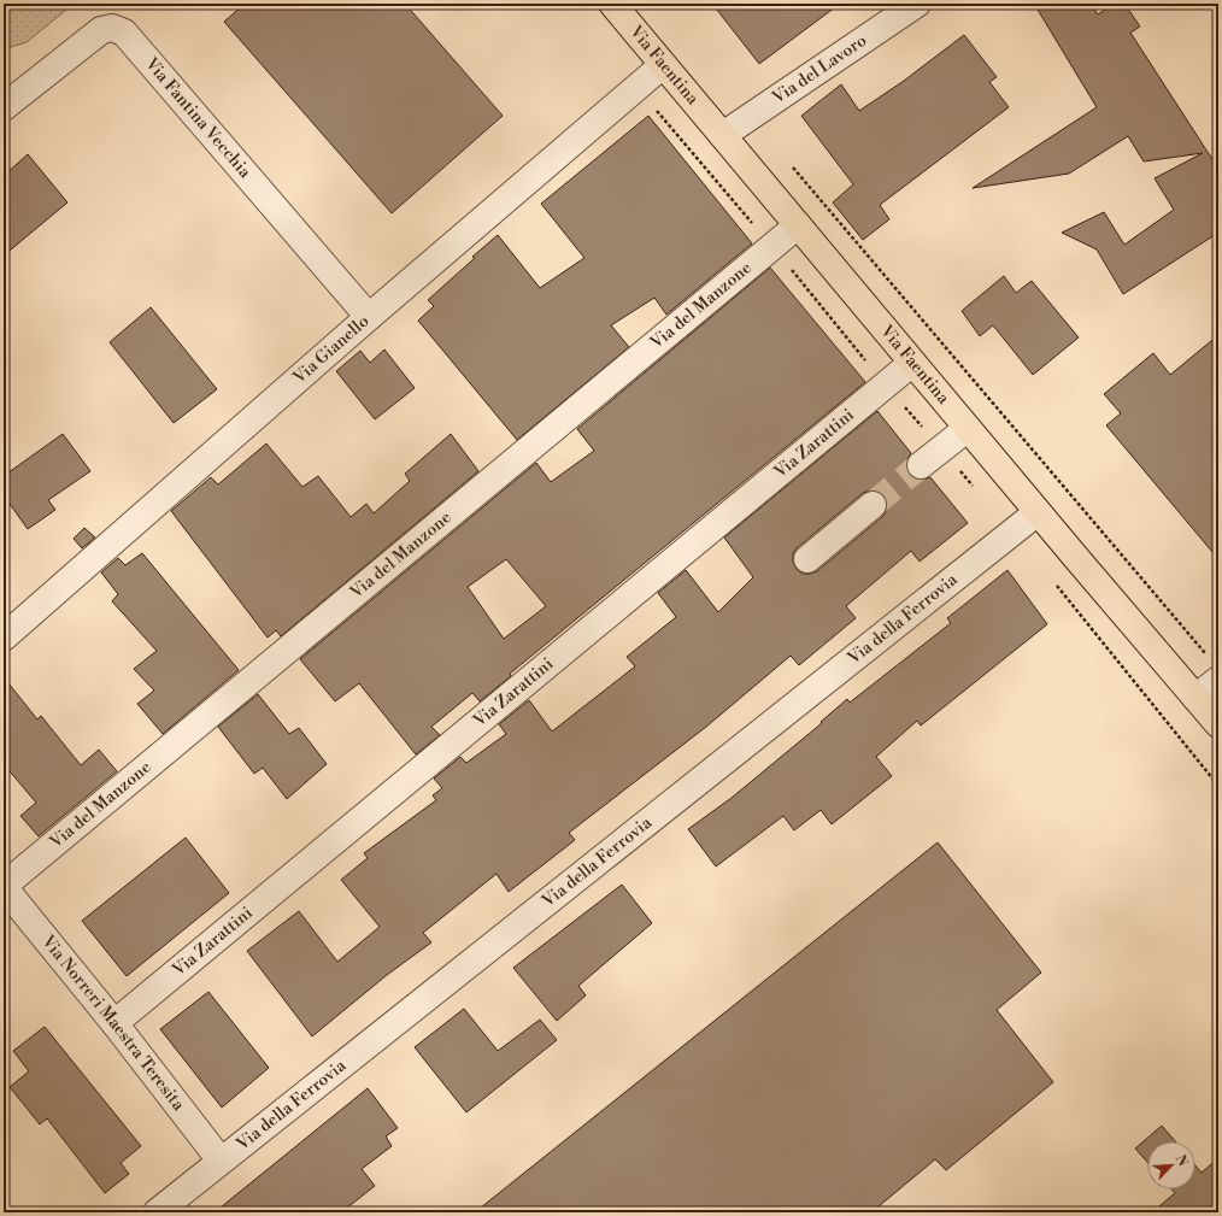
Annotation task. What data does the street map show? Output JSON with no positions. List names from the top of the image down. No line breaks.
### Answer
{"streets":{"main road":["Via Faentina"],"street":["Via del Lavoro","Via Fantina Vecchia","Via del Manzone","Via Gianello","Via Zarattini","Via della Ferrovia","Via Norreri Maestra Teresita"]},"crossings":[["Via Faentina","Via del Lavoro"],["Via Faentina","Via del Manzone"],["Via Faentina","Via Gianello"],["Via Faentina","Via Zarattini"],["Via Faentina","Via della Ferrovia"],["Via Fantina Vecchia","Via Gianello"],["Via del Manzone","Via Norreri Maestra Teresita"],["Via Zarattini","Via Norreri Maestra Teresita"],["Via della Ferrovia","Via Norreri Maestra Teresita"]],"north":"top right"}
